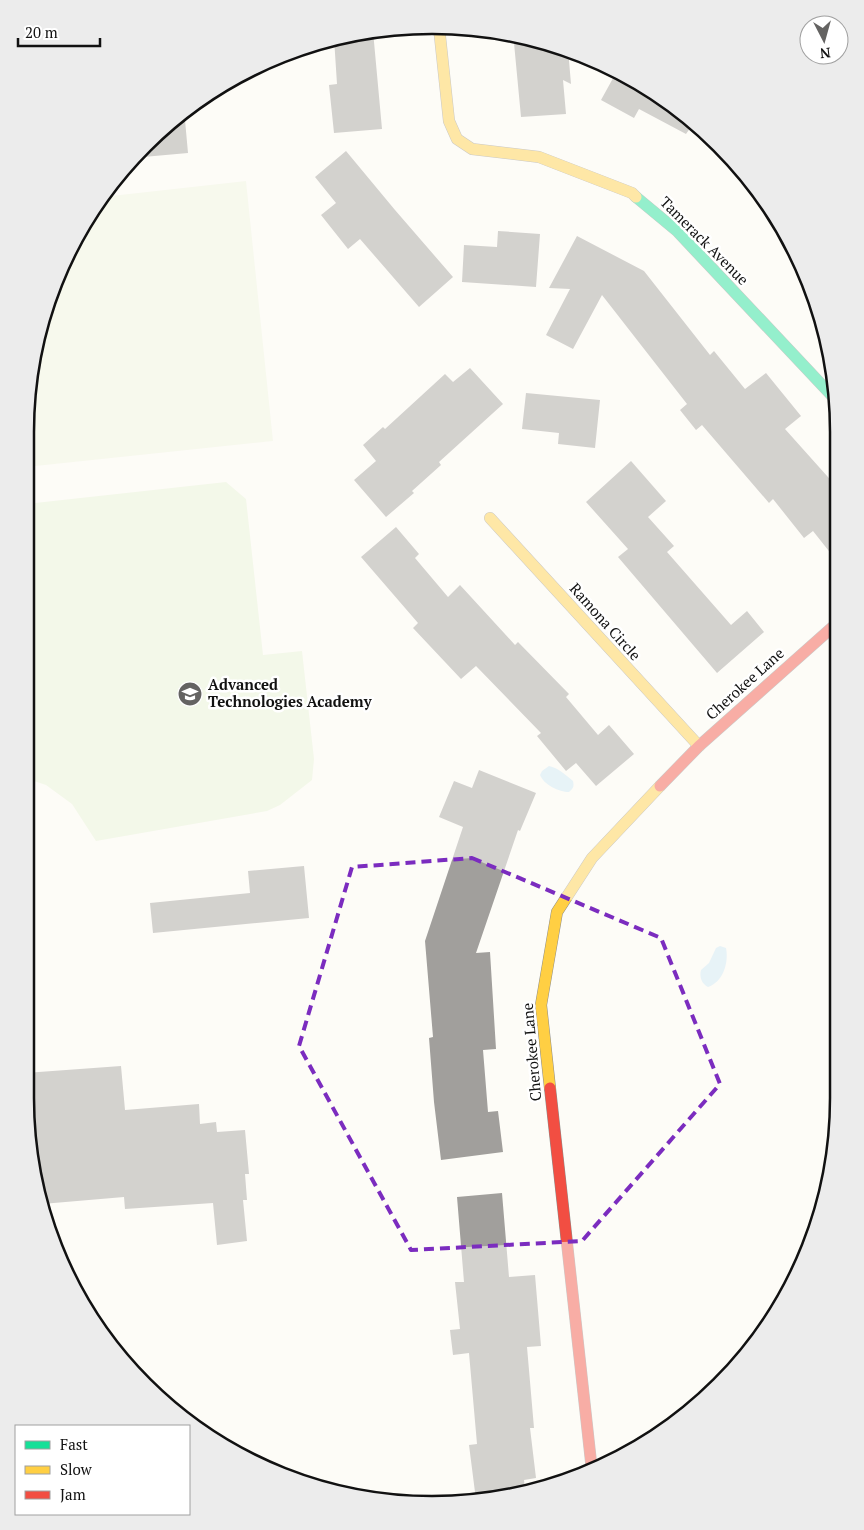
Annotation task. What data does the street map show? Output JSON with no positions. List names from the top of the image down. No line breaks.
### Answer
{"streets":{"street":["Tamerack Avenue","Ramona Circle","Cherokee Lane"]},"crossings":[["Ramona Circle","Cherokee Lane"]],"places":{"school or university":["Advanced Technologies Academy"]},"legend":["Fast","Slow","Jam"],"scale_bar":"20 m","north":"bottom"}
